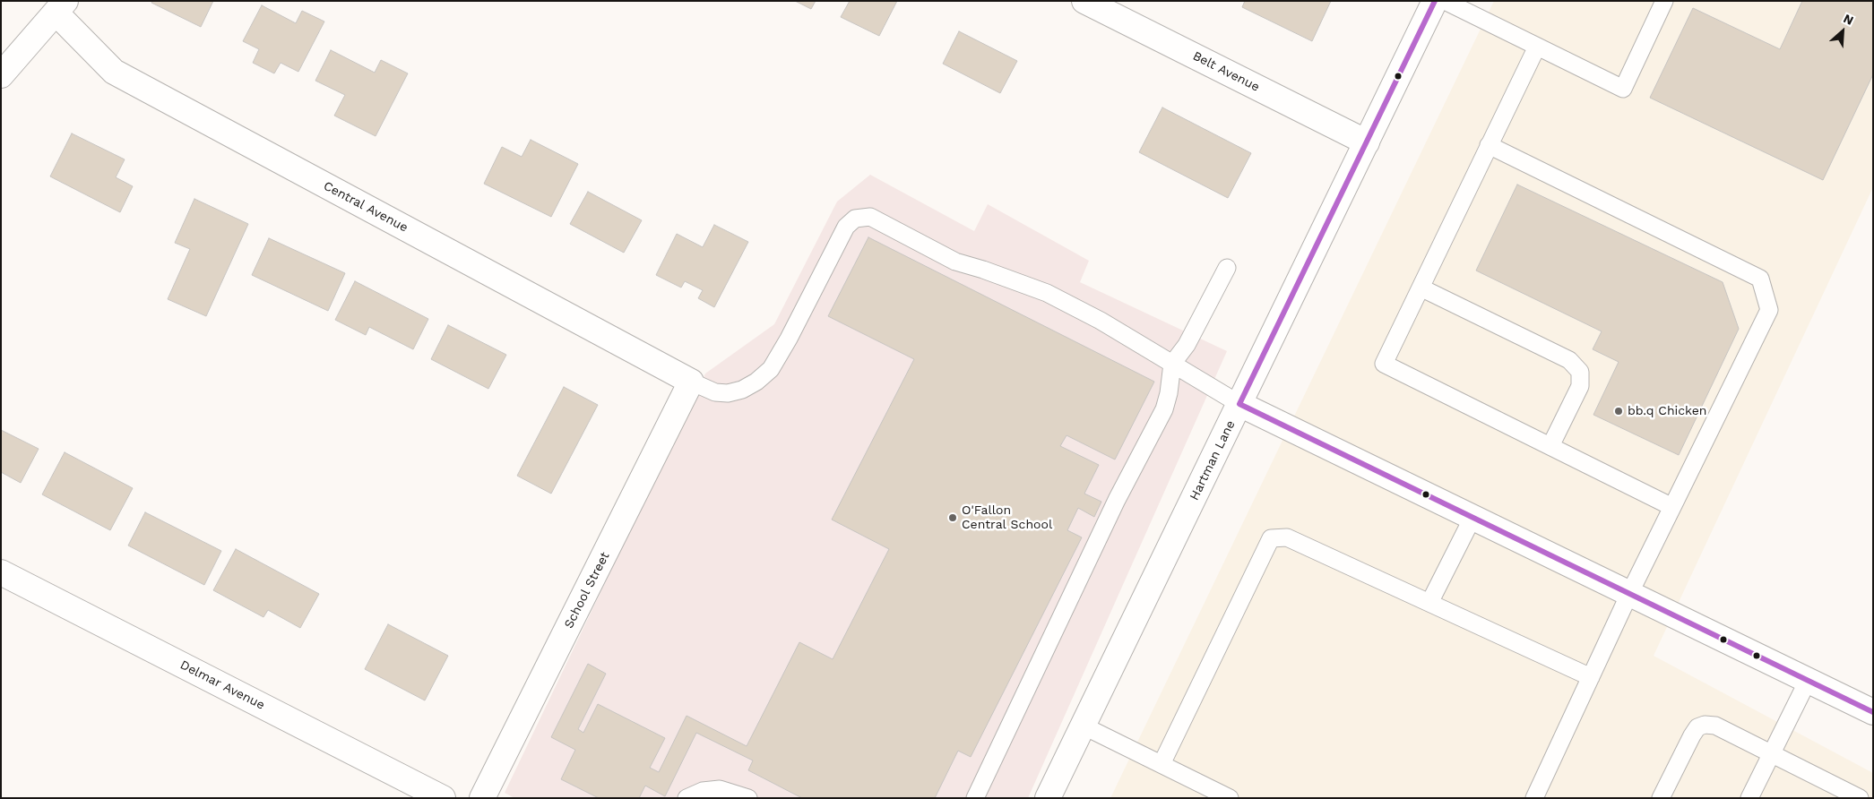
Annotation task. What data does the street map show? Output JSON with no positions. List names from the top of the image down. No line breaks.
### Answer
{"streets":{"street":["Belt Avenue","Central Avenue","Hartman Lane","School Street","Delmar Avenue"]},"crossings":[["Belt Avenue","Hartman Lane"],["Central Avenue","School Street"]],"places":["bb.q Chicken","O'Fallon Central School"],"north":"top right"}
